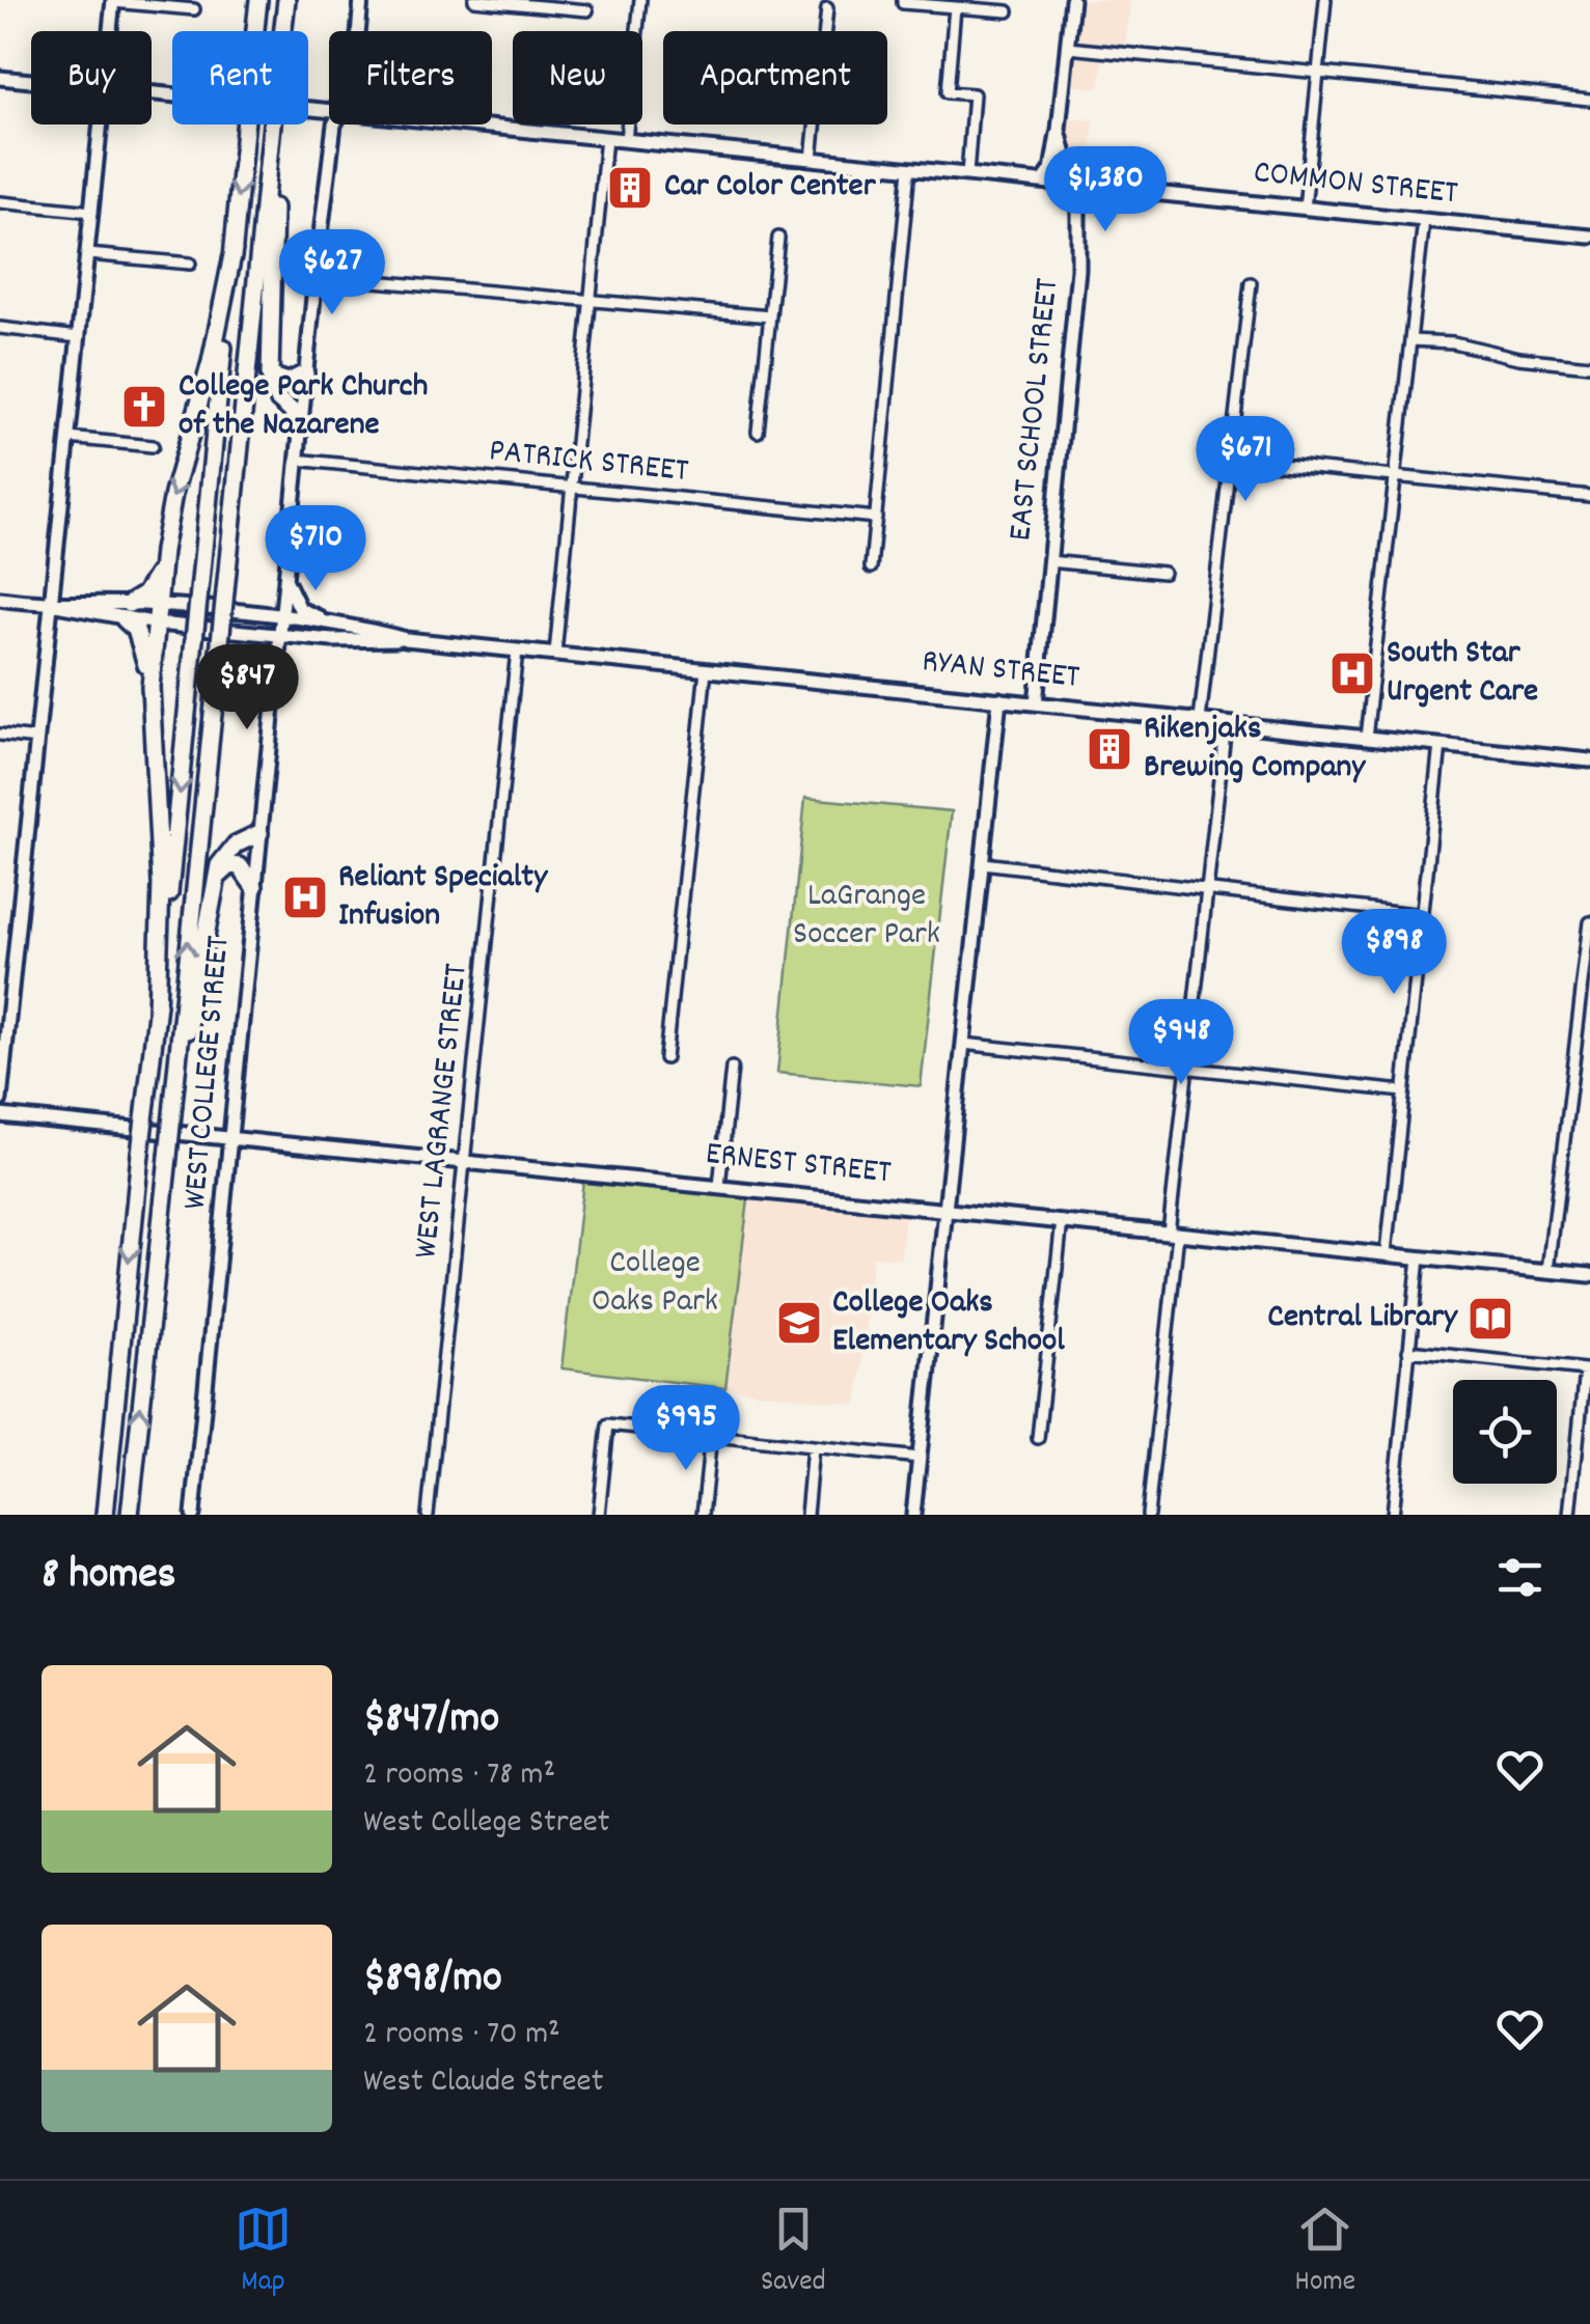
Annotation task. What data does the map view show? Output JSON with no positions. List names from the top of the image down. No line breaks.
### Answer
{"streets":{"street":["COMMON STREET","EAST SCHOOL STREET","PATRICK STREET","RYAN STREET","WEST COLLEGE STREET","WEST LAGRANGE STREET","ERNEST STREET"]},"crossings":[["COMMON STREET","EAST SCHOOL STREET"],["EAST SCHOOL STREET","RYAN STREET"],["PATRICK STREET","WEST COLLEGE STREET"],["RYAN STREET","WEST COLLEGE STREET"],["RYAN STREET","WEST LAGRANGE STREET"],["WEST COLLEGE STREET","ERNEST STREET"],["WEST LAGRANGE STREET","ERNEST STREET"]],"parks":["LaGrange Soccer Park","College Oaks Park"],"places":{"building":["Car Color Center","Rikenjaks Brewing Company"],"church":["College Park Church of the Nazarene"],"hospital":["South Star Urgent Care","Reliant Specialty Infusion"],"library":["Central Library"],"school or university":["College Oaks Elementary School"]},"page":{"chip":["Buy","Rent","Filters","New","Apartment"],"price":["$1,380","$627","$671","$710","$847","$898","$948","$995"],"heading":"8 homes","list":[{"name":"$847/mo","note":"2 rooms · 78 m² · West College Street"},{"name":"$898/mo","note":"2 rooms · 70 m² · West Claude Street"}],"tabs":["Map","Saved","Home"]}}
